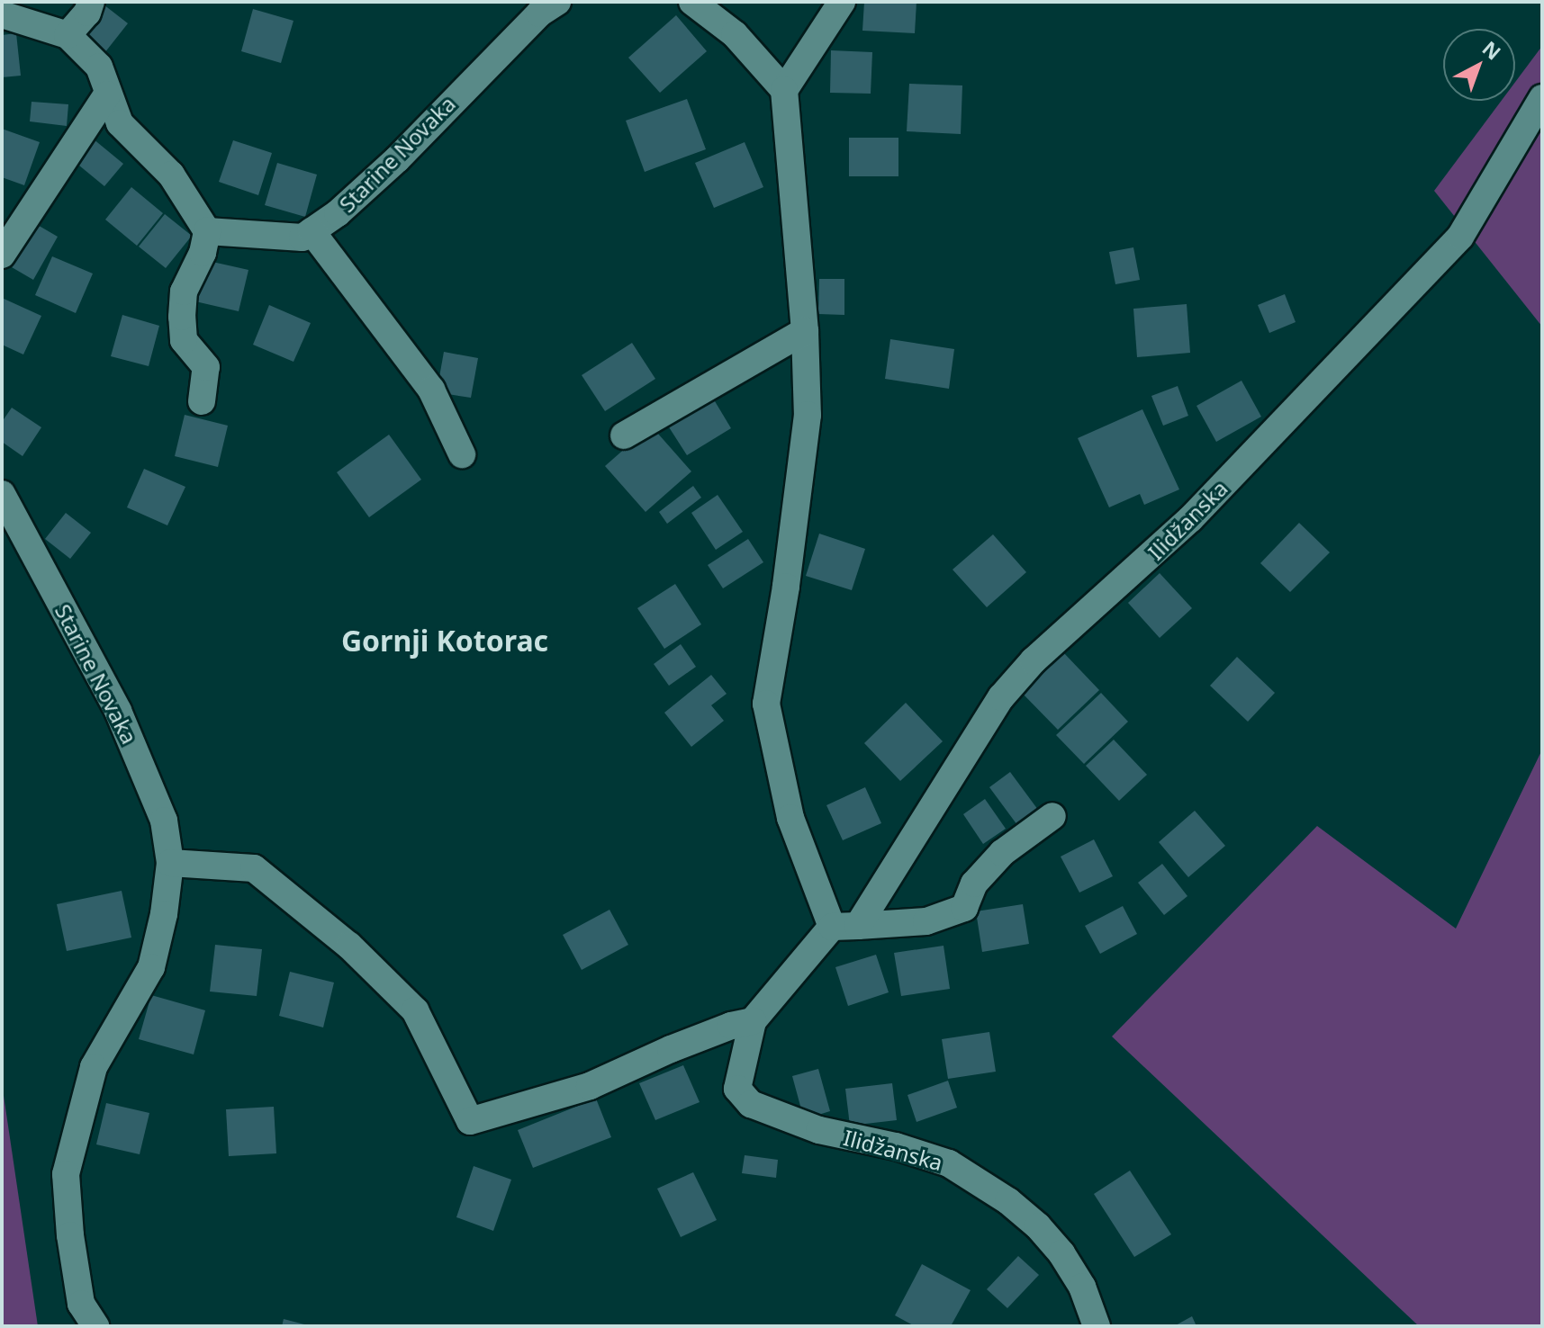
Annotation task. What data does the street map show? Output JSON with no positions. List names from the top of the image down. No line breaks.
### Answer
{"streets":{"street":["Starine Novaka","Ilidžanska"]},"districts":["Gornji Kotorac"],"north":"top right"}
